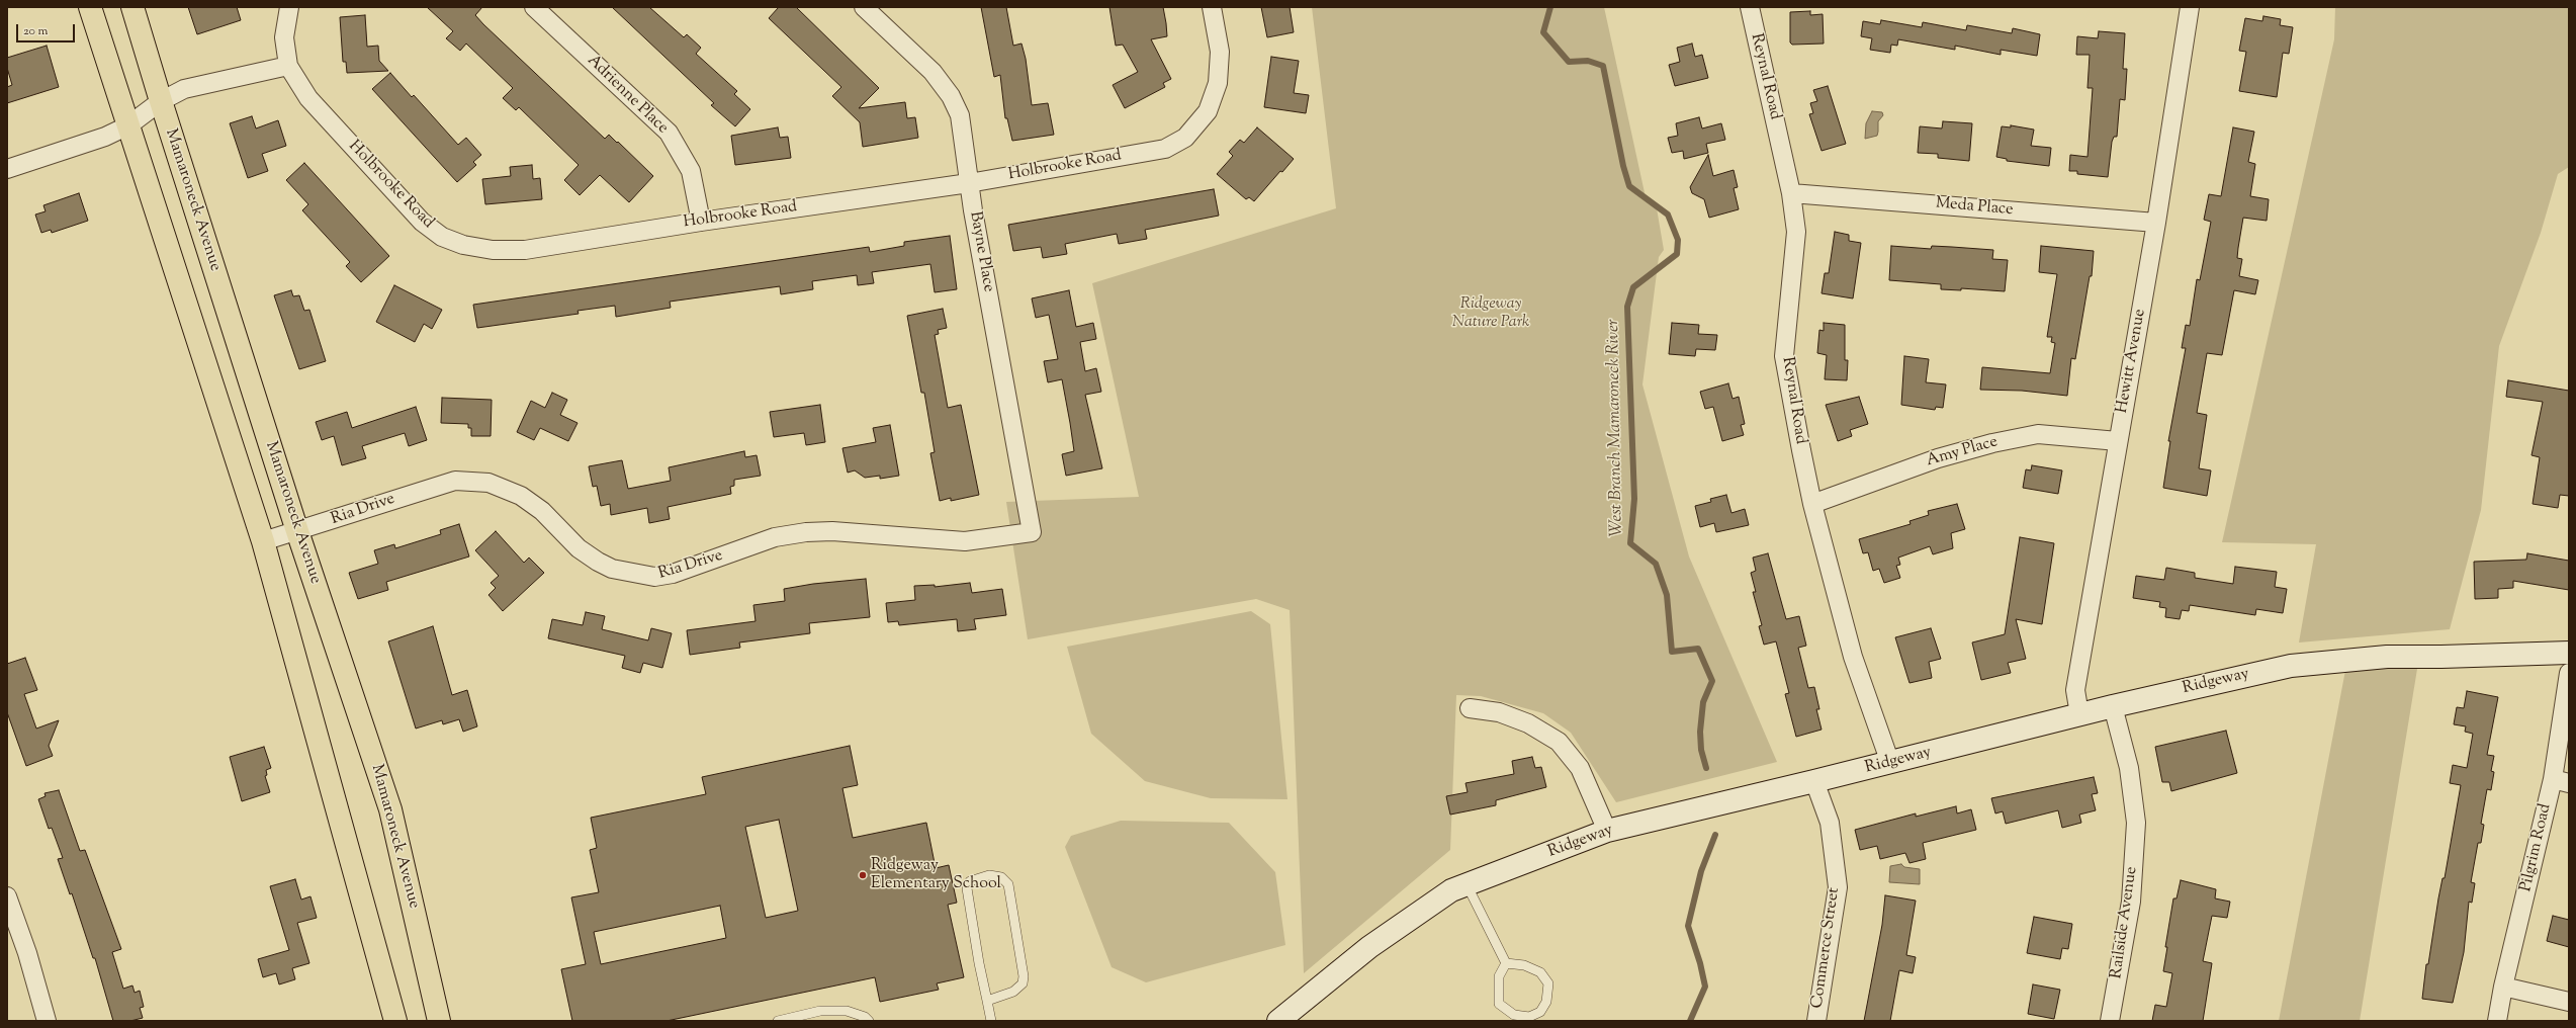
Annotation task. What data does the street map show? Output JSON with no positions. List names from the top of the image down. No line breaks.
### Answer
{"streets":{"main road":["Mamaroneck Avenue"],"street":["Reynal Road","Adrienne Place","Holbrooke Road","Meda Place","Bayne Place","Hewitt Avenue","Amy Place","Ria Drive","Ridgeway","Pilgrim Road","Railside Avenue","Commerce Street"]},"crossings":[["Reynal Road","Meda Place"],["Reynal Road","Amy Place"],["Reynal Road","Ridgeway"],["Adrienne Place","Holbrooke Road"],["Holbrooke Road","Bayne Place"],["Mamaroneck Avenue","Ria Drive"],["Meda Place","Hewitt Avenue"],["Bayne Place","Ria Drive"],["Hewitt Avenue","Amy Place"],["Hewitt Avenue","Ridgeway"],["Ridgeway","Railside Avenue"],["Ridgeway","Commerce Street"]],"water":["West Branch Mamaroneck River"],"parks":["Ridgeway Nature Park"],"places":["Ridgeway Elementary School"],"scale_bar":"20 m"}
